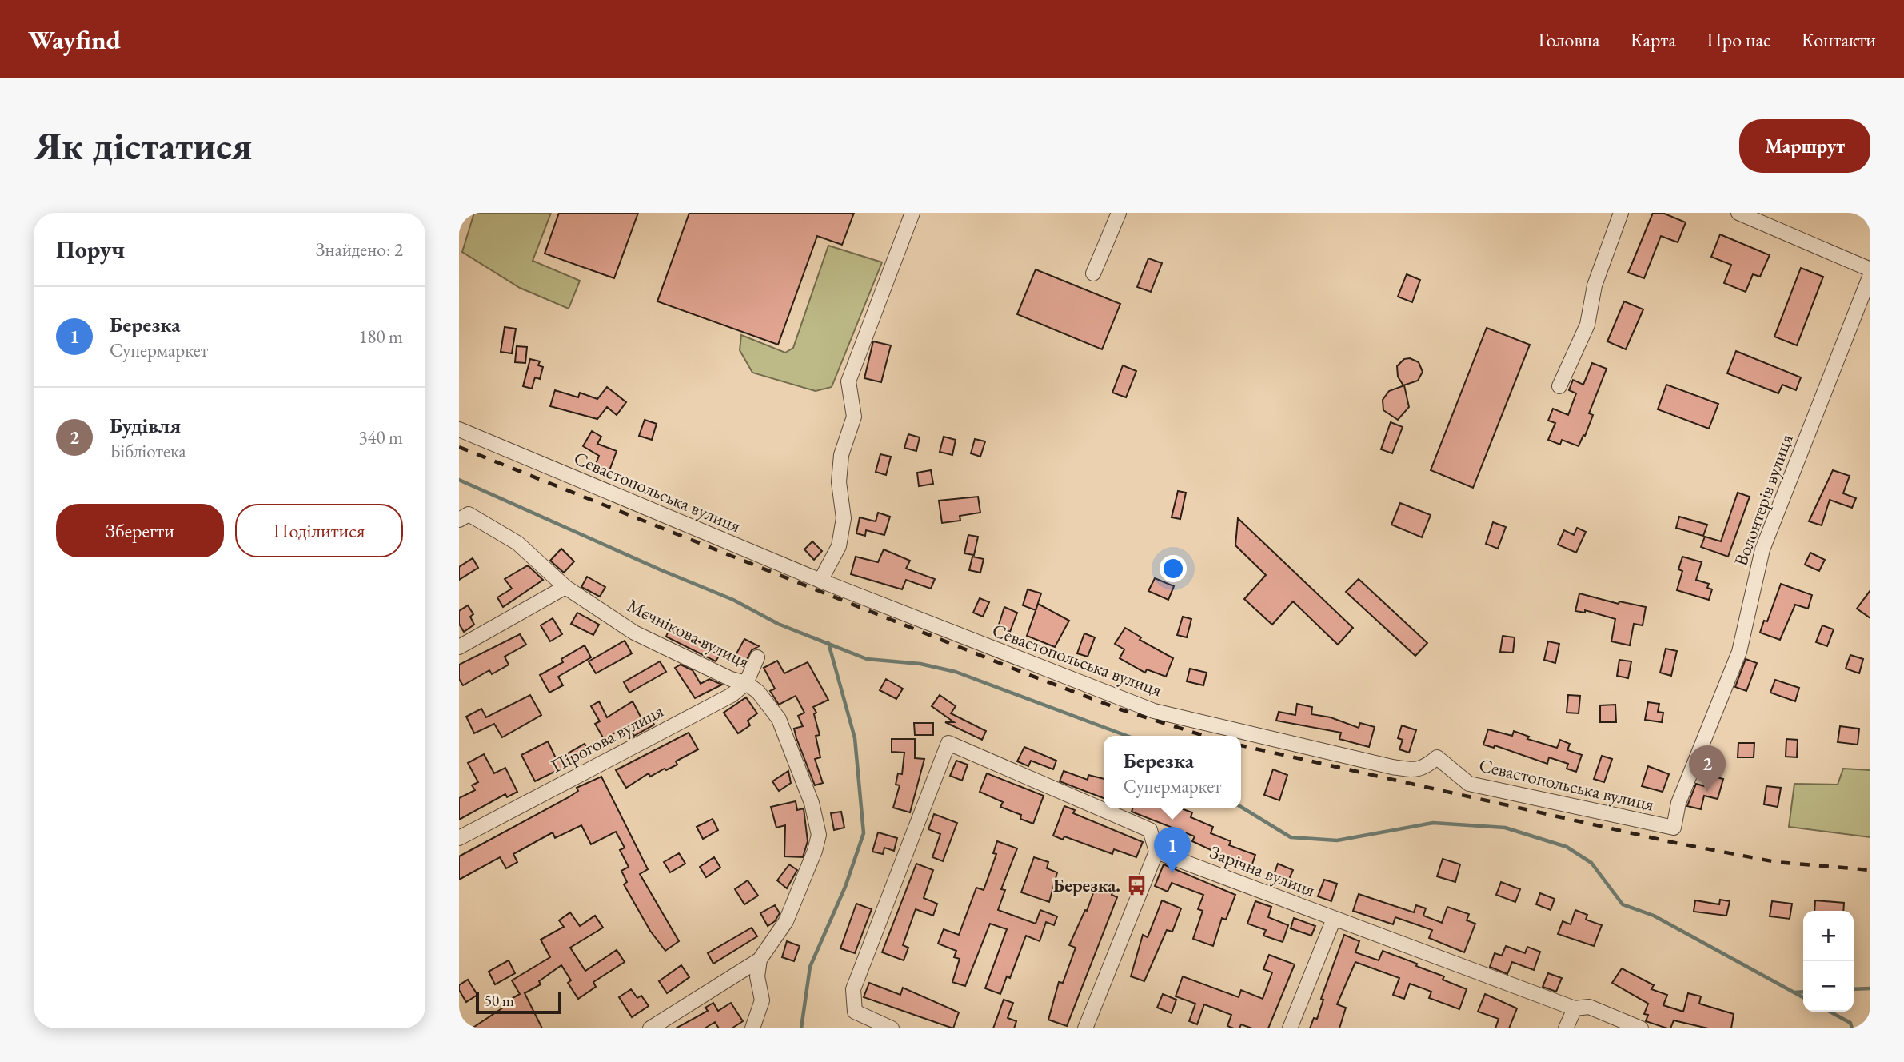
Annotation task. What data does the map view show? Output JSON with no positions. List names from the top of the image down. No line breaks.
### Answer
{"streets":{"street":["Севастопольська вулиця","Волонтерів вулиця","Мєчнікова вулиця","Пірогова вулиця","Зарічна вулиця"]},"crossings":[["Севастопольська вулиця","Волонтерів вулиця"],["Мєчнікова вулиця","Пірогова вулиця"]],"places":{"bus stop":["Березка."]},"scale_bar":"50 m","page":{"header":"Wayfind","nav":["Головна","Карта","Про нас","Контакти"],"buttons":["Маршрут",["Зберегти","Поділитися"]],"title":"Як дістатися","heading":["Поруч","Знайдено: 2"],"list":[{"mark":"1","name":"Березка","note":"Супермаркет","value":"180 m"},{"mark":"2","name":"Будівля","note":"Бібліотека","value":"340 m"}],"popup":["Березка","Супермаркет"],"pins":["2","1"],"map_buttons":["+","−"],"scale":"50 m"}}
